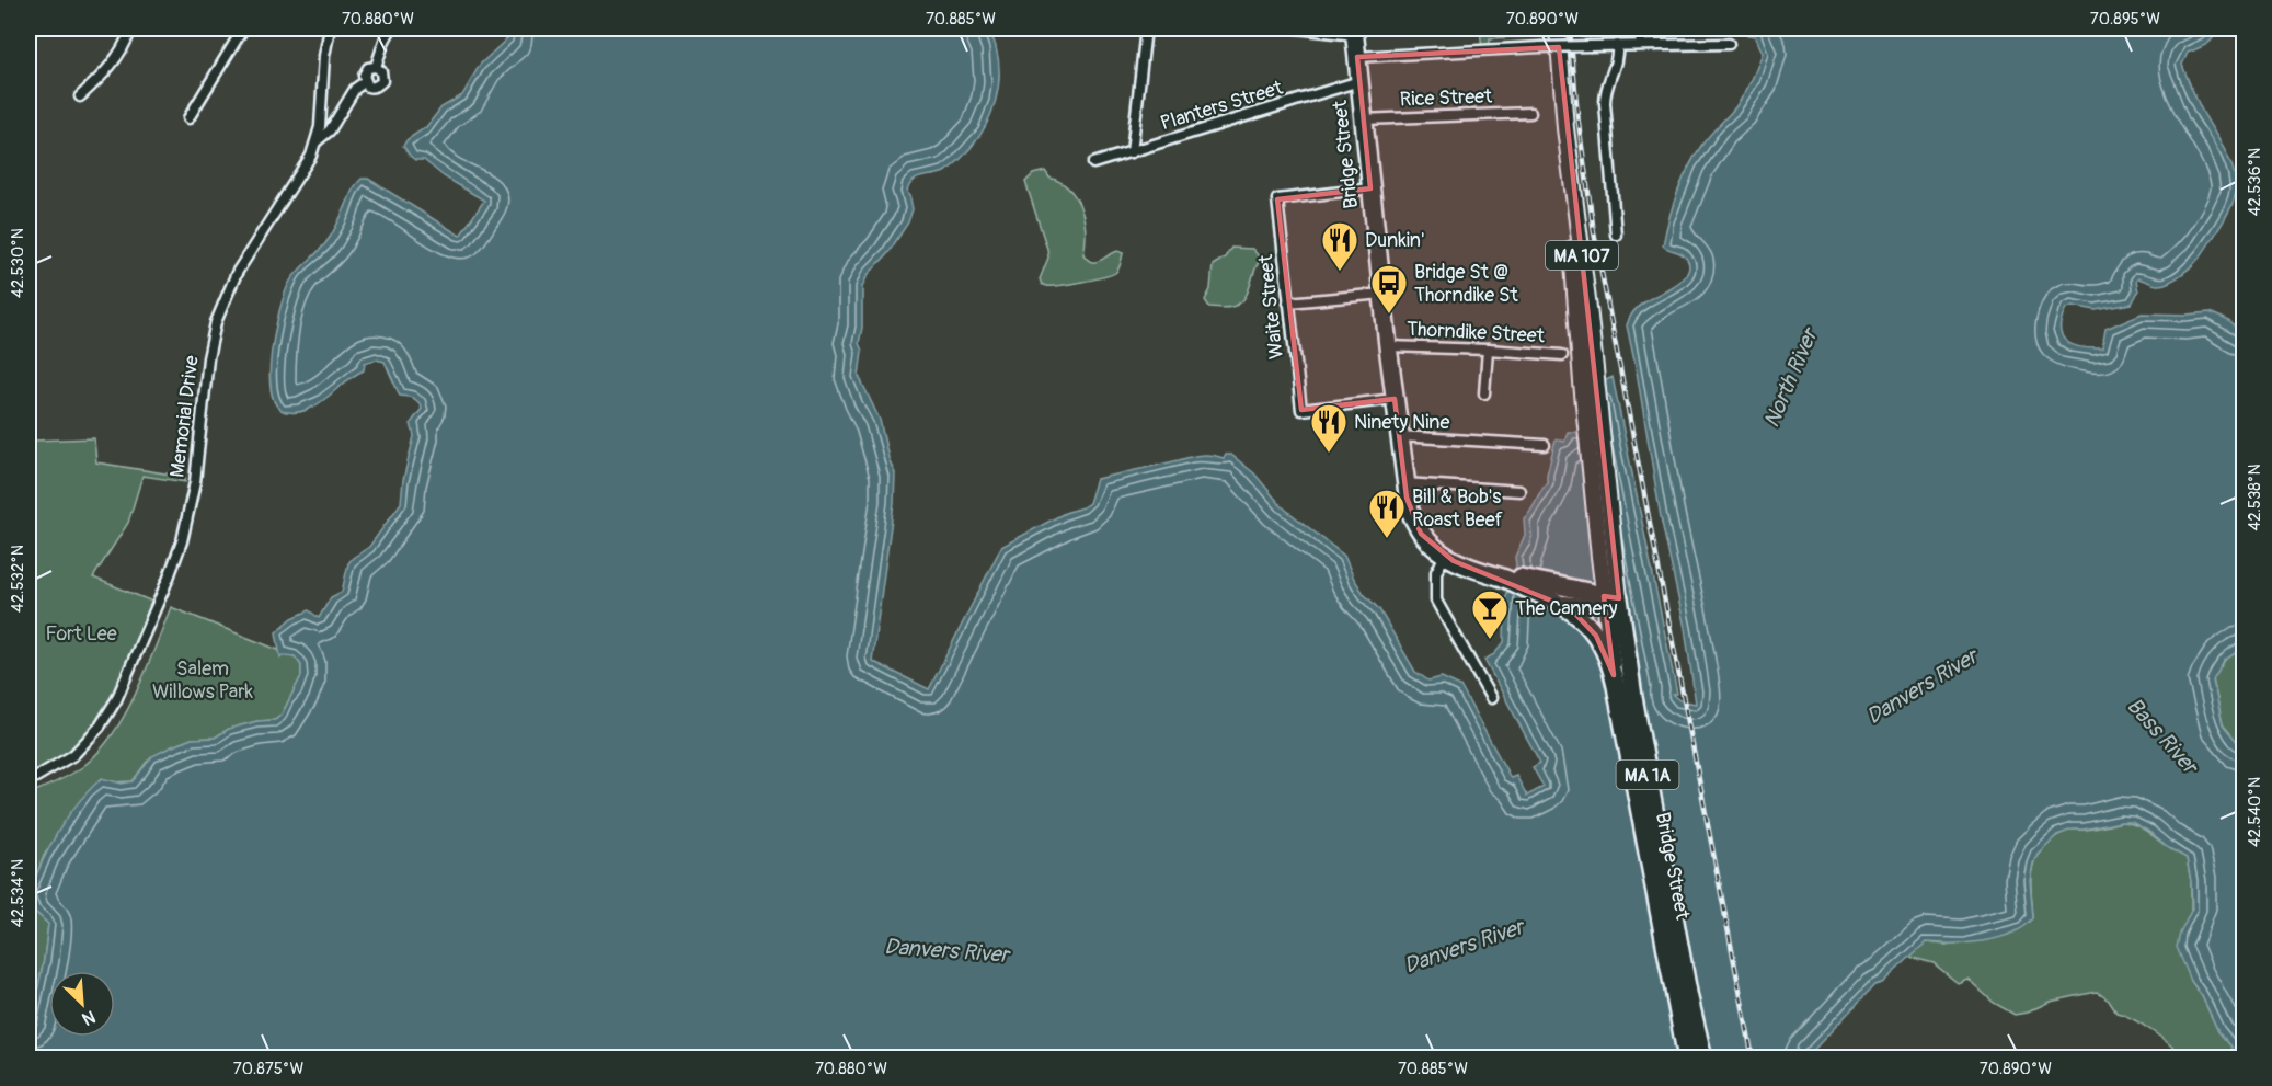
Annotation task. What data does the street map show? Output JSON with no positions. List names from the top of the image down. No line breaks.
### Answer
{"streets":{"highway":["Bridge Street","MA 1A"],"main road":["MA 107"],"street":["Rice Street","Planters Street","Waite Street","Thorndike Street","Memorial Drive"]},"crossings":[["Rice Street","Bridge Street"],["Planters Street","Bridge Street"],["Bridge Street","MA 107"],["Bridge Street","Waite Street"],["Bridge Street","Thorndike Street"],["Bridge Street","MA 1A"]],"water":["North River","Danvers River","Bass River"],"parks":["Fort Lee","Salem Willows Park"],"places":{"restaurant":["Dunkin'","Ninety Nine","Bill & Bob's Roast Beef"],"bus stop":["Bridge St @ Thorndike St"],"bar":["The Cannery"]},"north":"bottom right","coordinates":["70.880°W","70.885°W","70.890°W","70.895°W","42.536°N","42.530°N","42.538°N","42.532°N","42.540°N","42.534°N","70.875°W"]}
